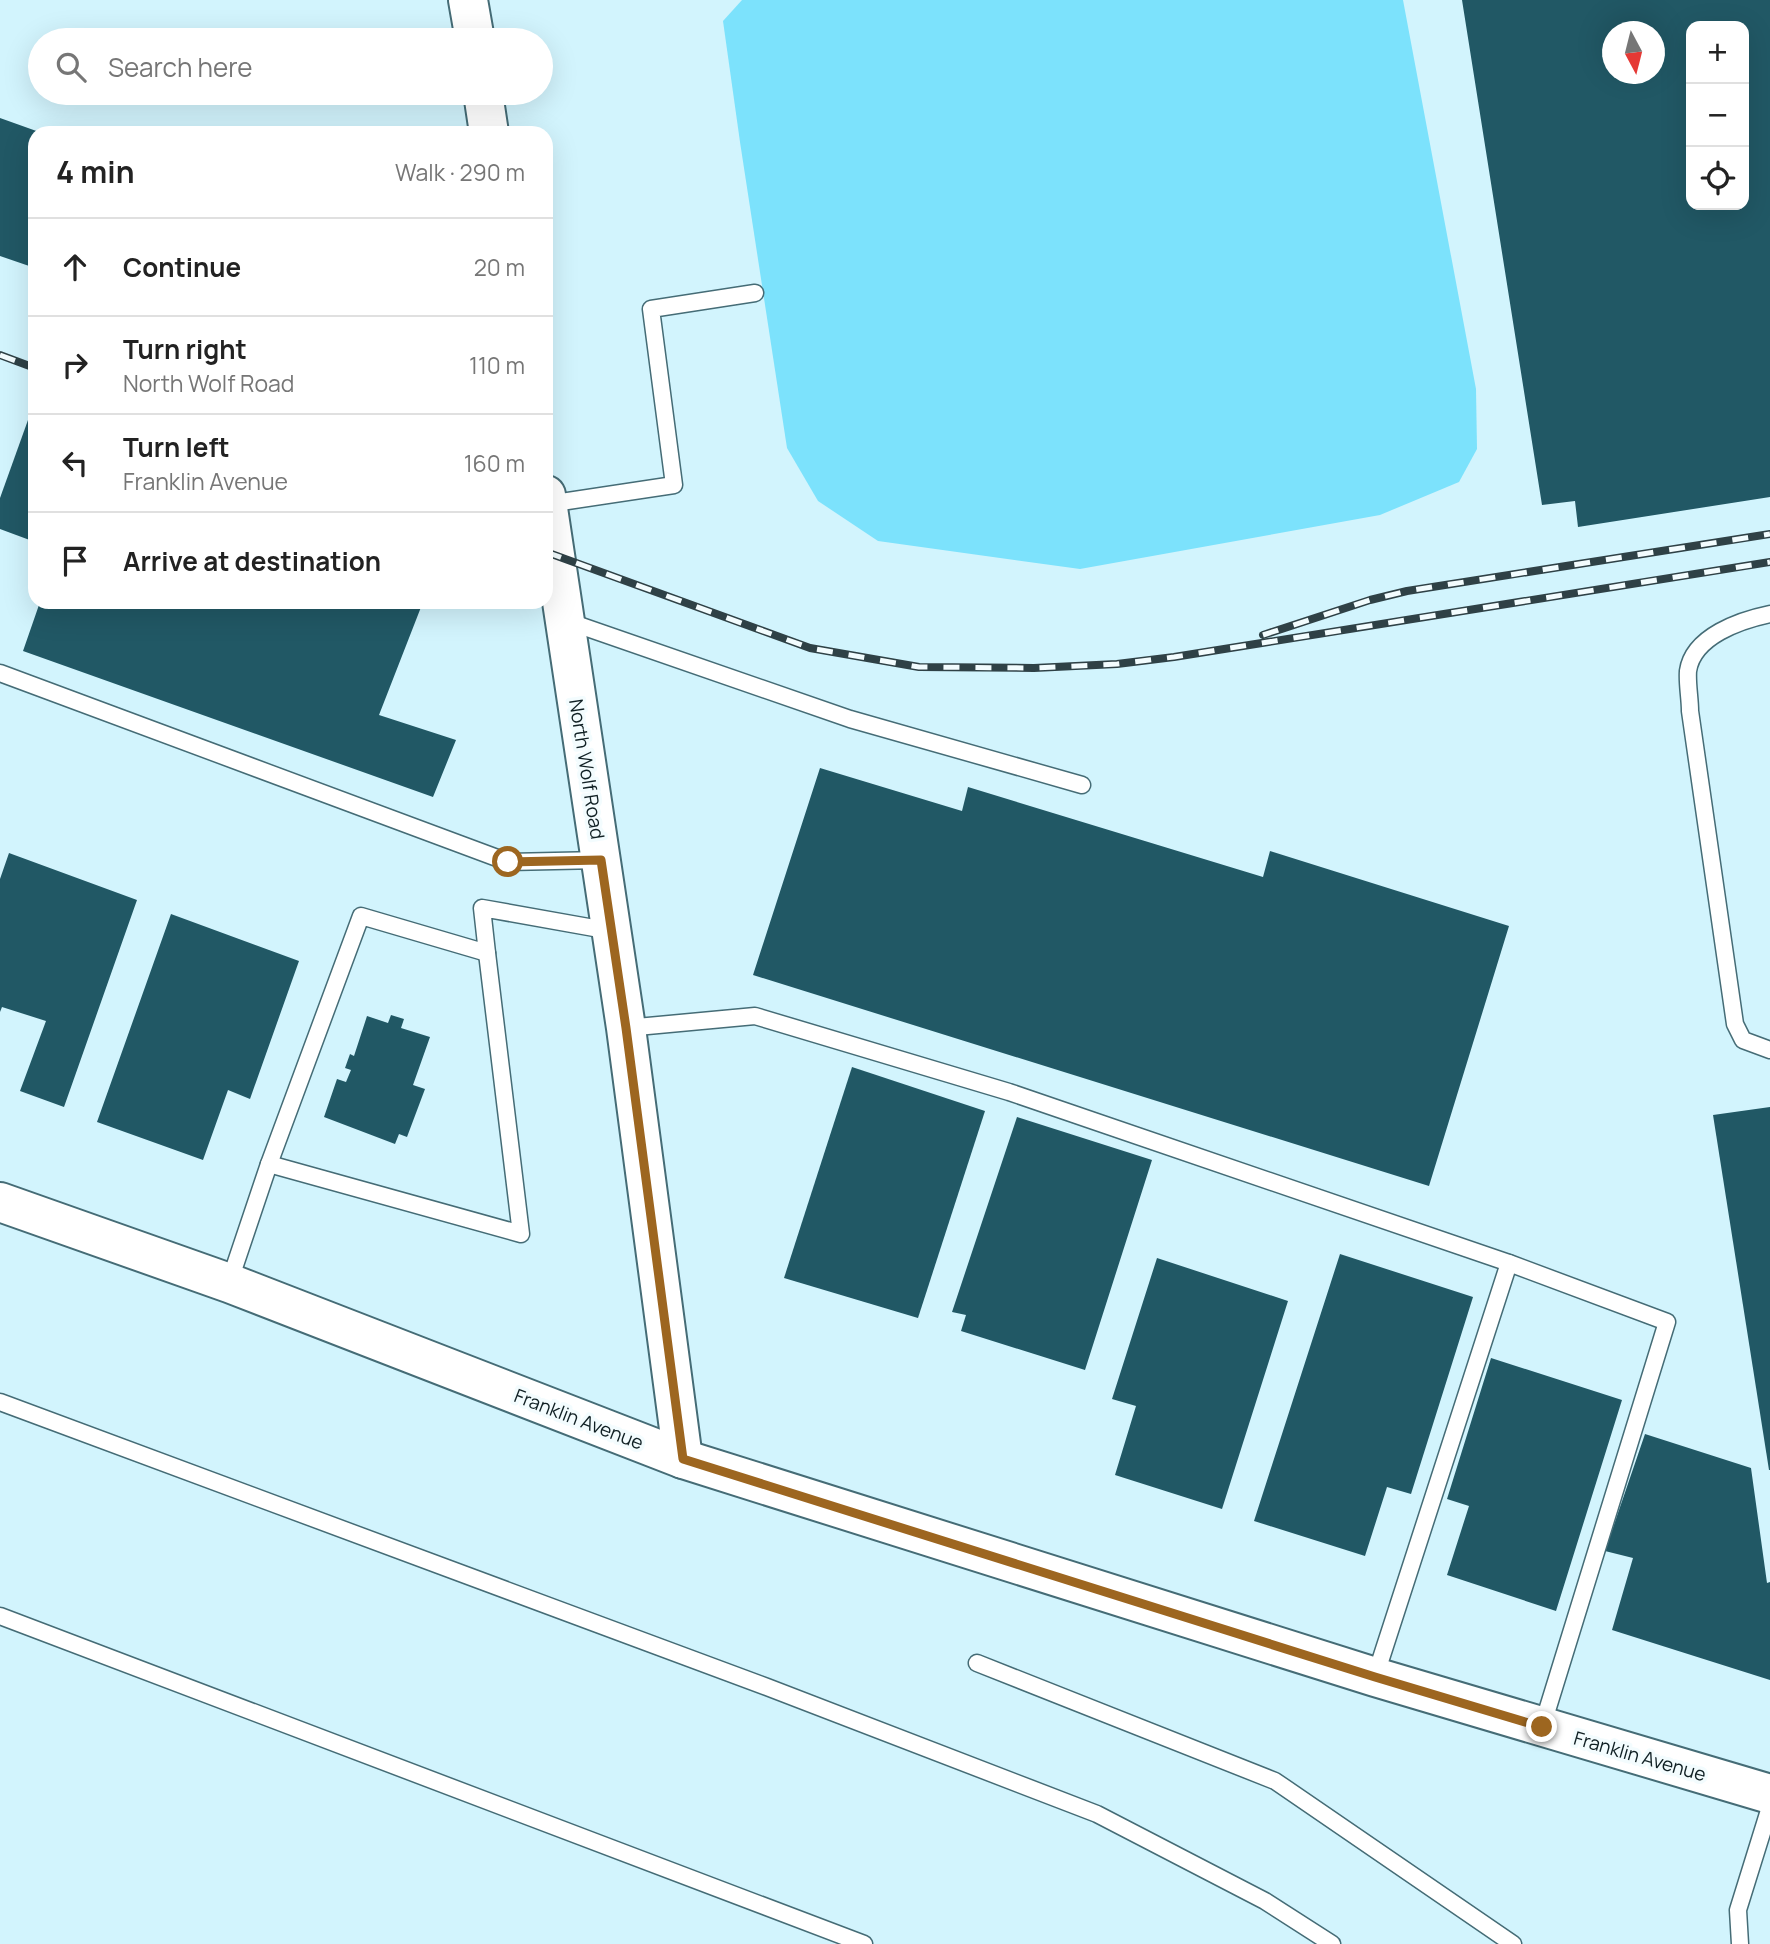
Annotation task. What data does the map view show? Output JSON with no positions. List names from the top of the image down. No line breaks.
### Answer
{"streets":{"main road":["North Wolf Road","Franklin Avenue"]},"crossings":[["North Wolf Road","Franklin Avenue"]],"north":"bottom","page":{"map_buttons":["+","−"],"search":"Search here","heading":["4 min","Walk · 290 m"],"list":[["Continue","20 m"],["Turn right","North Wolf Road","110 m"],["Turn left","Franklin Avenue","160 m"],"Arrive at destination"]}}
